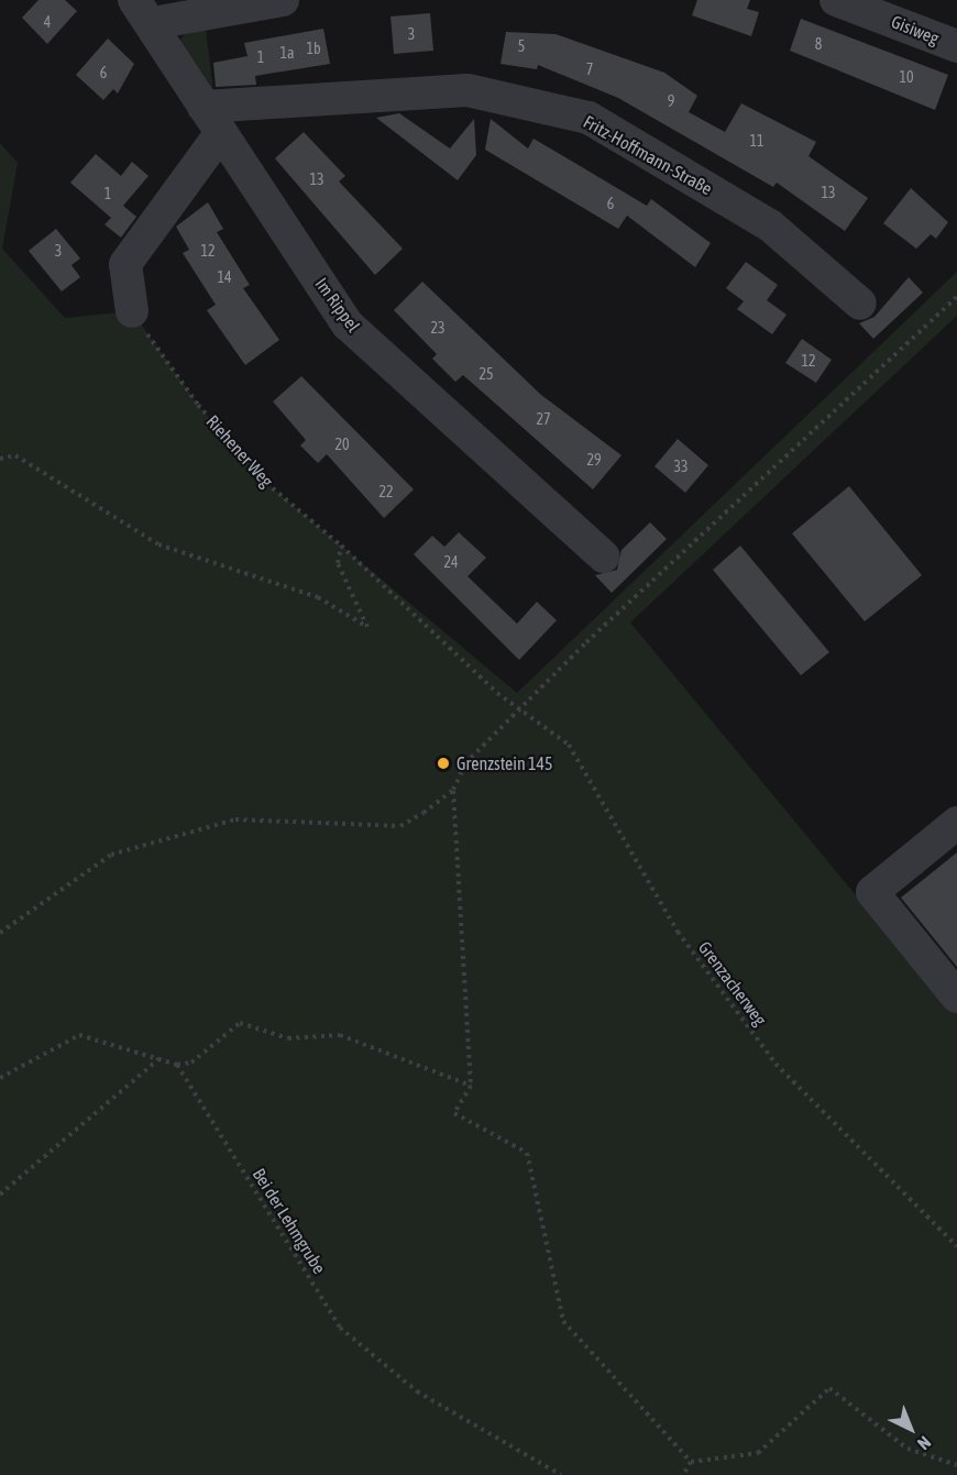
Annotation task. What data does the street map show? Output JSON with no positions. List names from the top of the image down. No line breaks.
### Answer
{"streets":{"street":["Gisiweg","Fritz-Hoffmann-Straße","Im Rippel"],"path":["Riehener Weg","Grenzacherweg","Bei der Lehmgrube"]},"crossings":[["Fritz-Hoffmann-Straße","Im Rippel"],["Riehener Weg","Grenzacherweg"]],"places":["Grenzstein 145"],"house_numbers":["4","3","8","5","1b","1a","1","7","6","10","9","11","13","13","1","6","3","12","14","23","12","25","27","20","29","33","22","24"],"north":"bottom right"}
